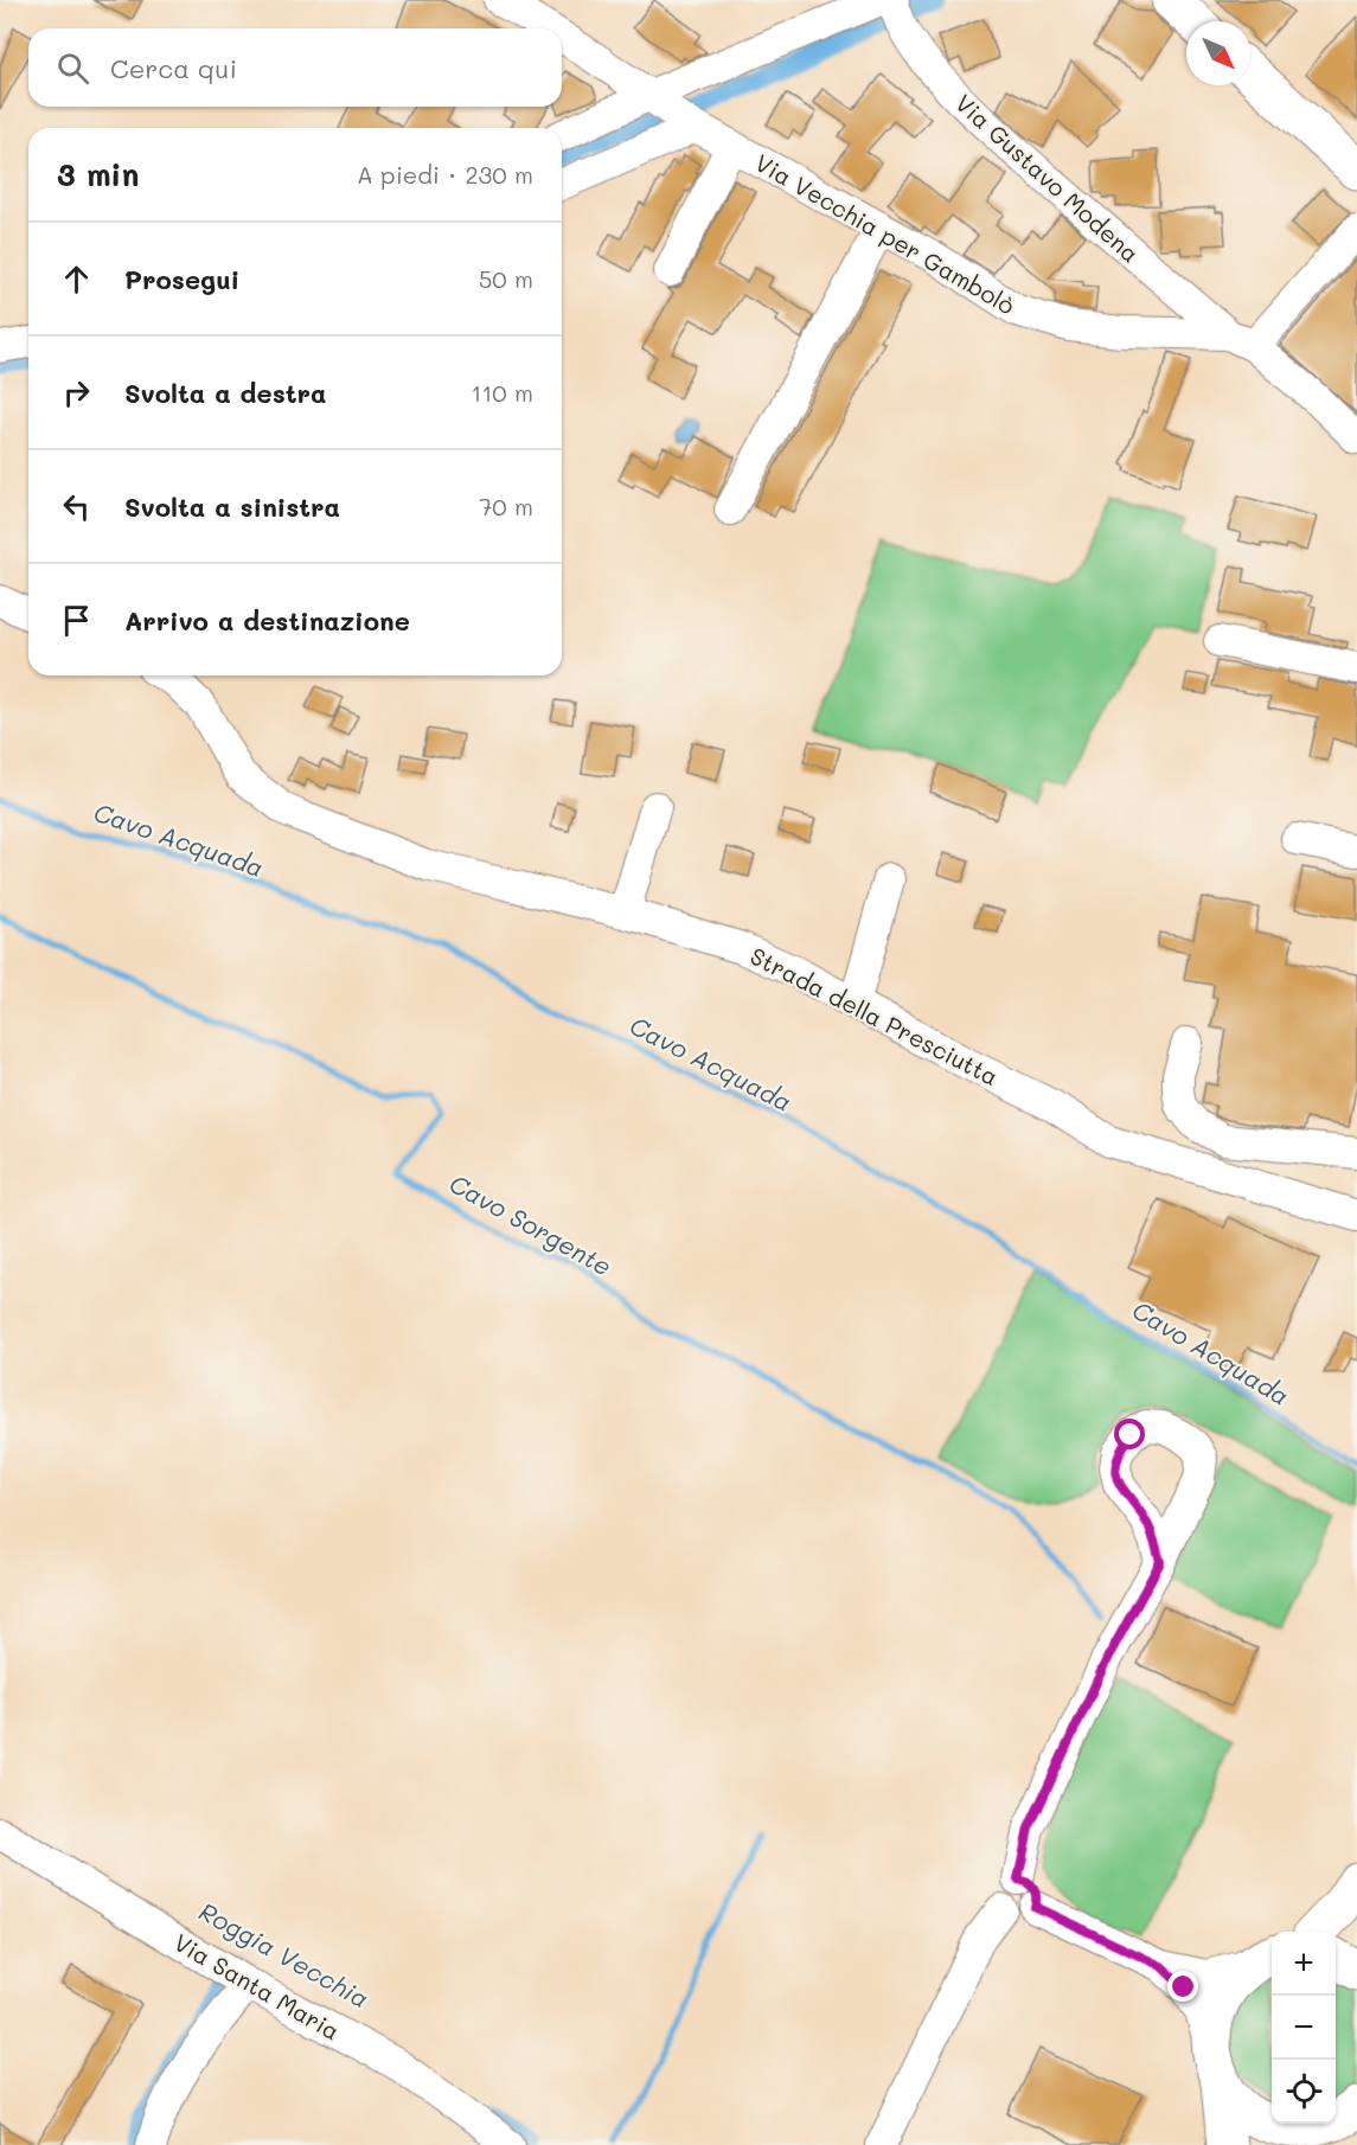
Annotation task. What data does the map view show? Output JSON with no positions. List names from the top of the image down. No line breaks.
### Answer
{"streets":{"street":["Via Gustavo Modena","Via Vecchia per Gambolò","Strada della Presciutta","Via Santa Maria"]},"crossings":[["Via Gustavo Modena","Via Vecchia per Gambolò"]],"water":["Cavo Acquada","Cavo Sorgente","Roggia Vecchia"],"north":"bottom right","page":{"search":"Cerca qui","heading":["3 min","A piedi · 230 m"],"list":[["Prosegui","50 m"],["Svolta a destra","110 m"],["Svolta a sinistra","70 m"],"Arrivo a destinazione"],"map_buttons":["+","−"]}}
